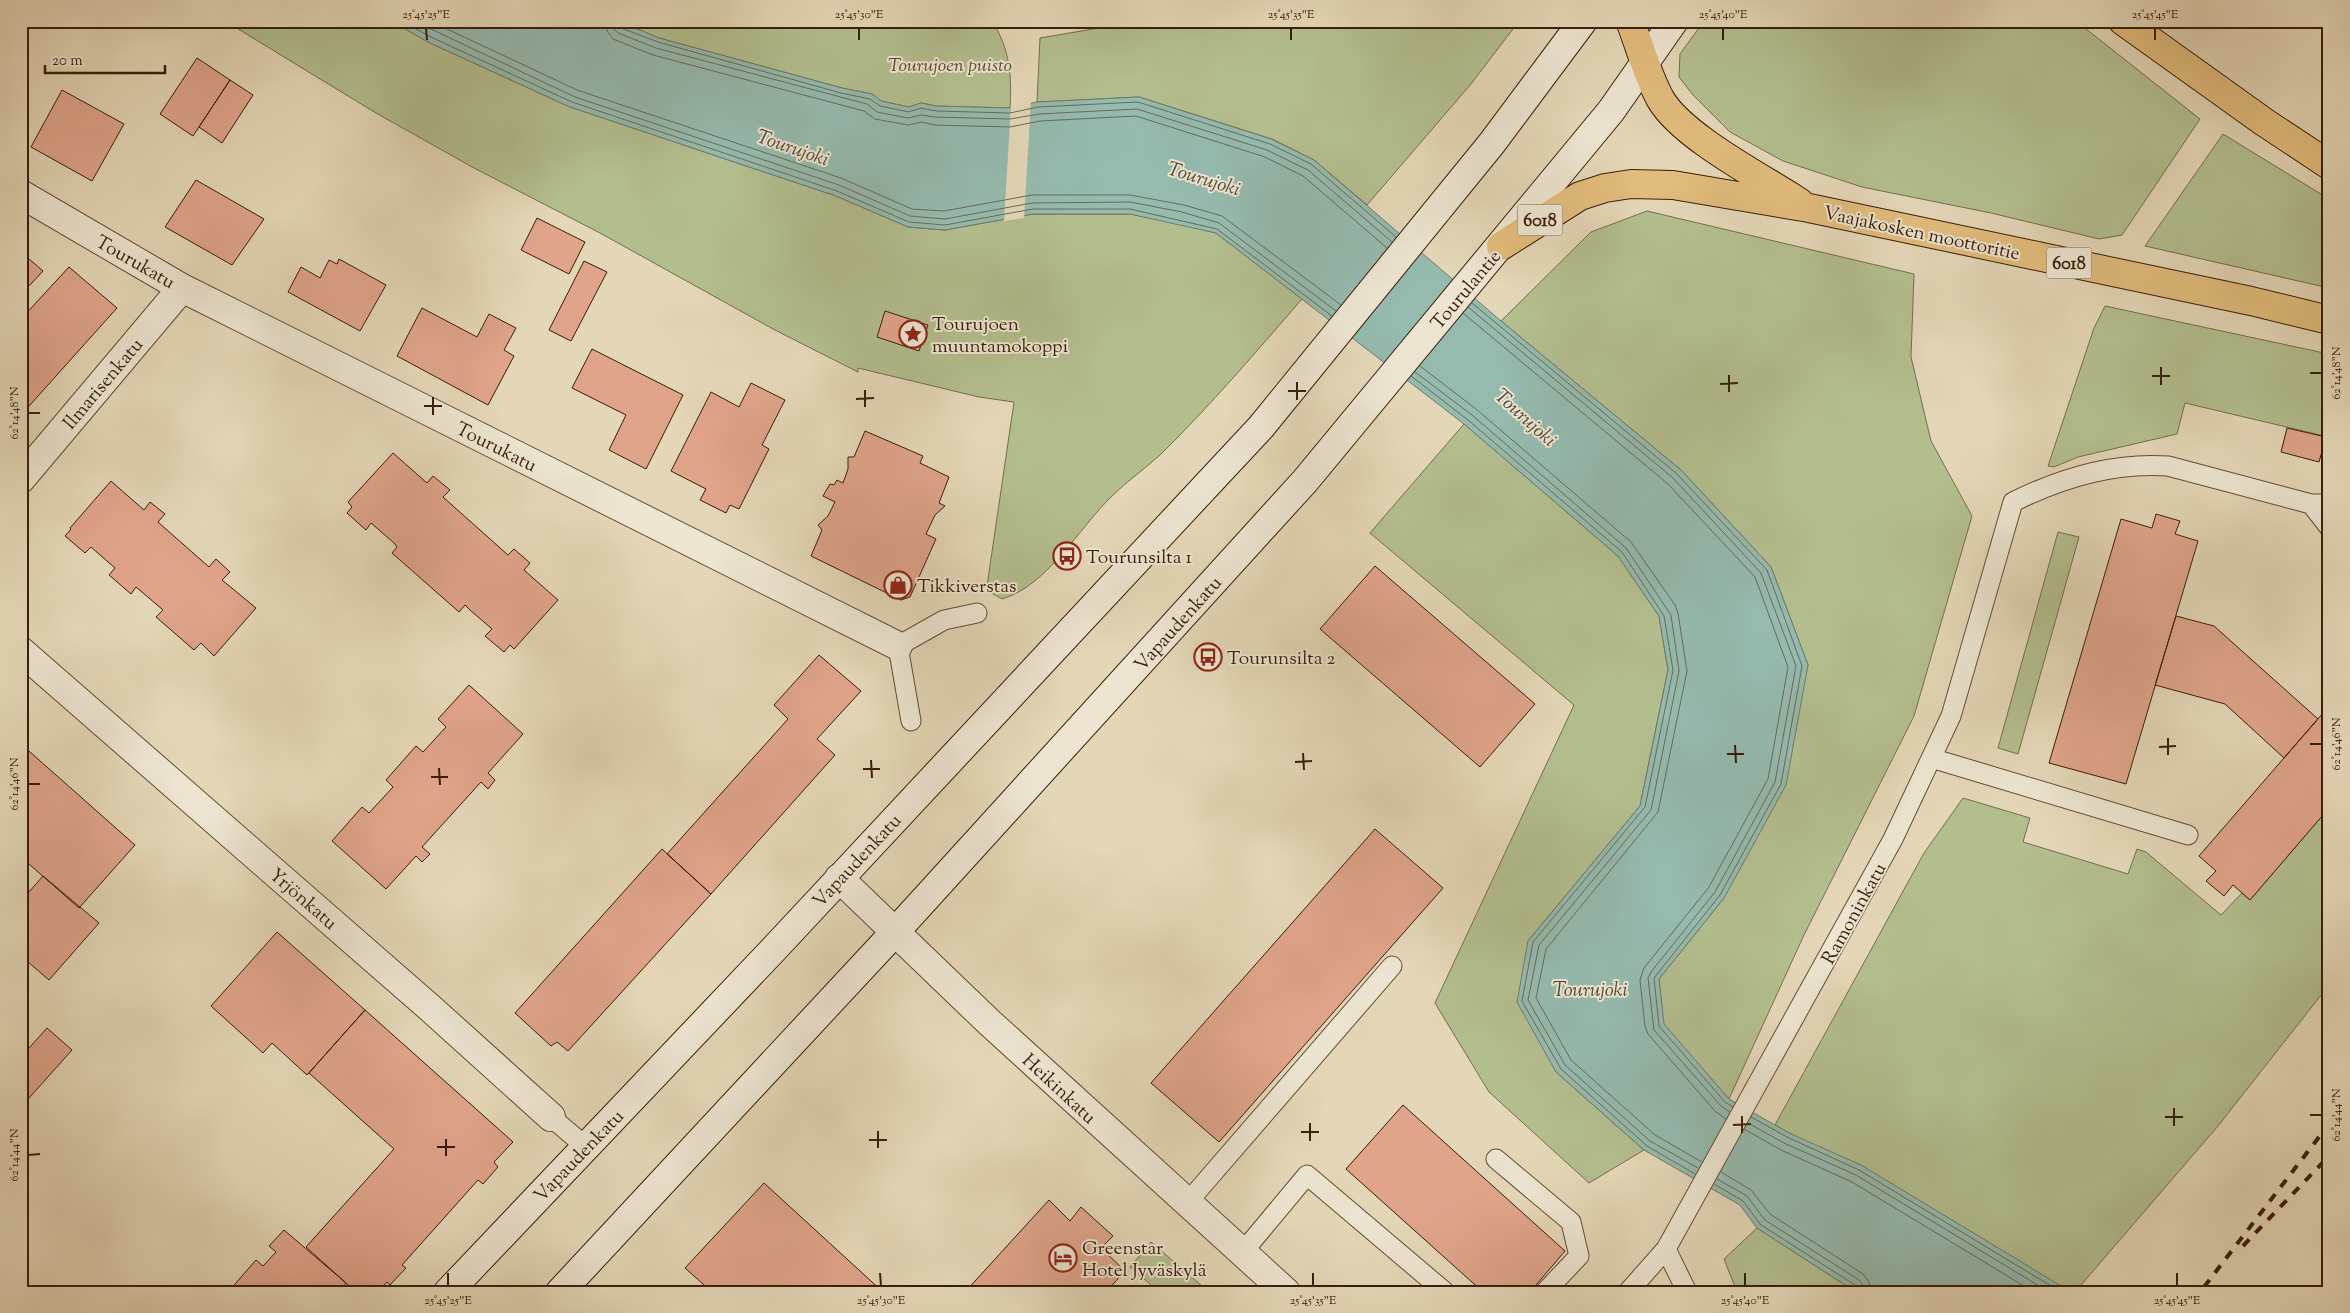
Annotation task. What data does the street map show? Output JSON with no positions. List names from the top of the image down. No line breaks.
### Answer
{"streets":{"highway":["6018","Vaajakosken moottoritie"],"main road":["Tourukatu","Tourulantie","Ilmarisenkatu","Vapaudenkatu","Yrjönkatu","Heikinkatu"],"lane":["Ramoninkatu"]},"crossings":[["6018","Vaajakosken moottoritie"],["6018","Tourulantie"],["Tourukatu","Ilmarisenkatu"],["Tourulantie","Vapaudenkatu"],["Vapaudenkatu","Yrjönkatu"],["Vapaudenkatu","Heikinkatu"]],"water":["Tourujoki"],"parks":["Tourujoen puisto"],"places":{"place":["Tourujoen muuntamokoppi"],"bus stop":["Tourunsilta 1","Tourunsilta 2"],"shop":["Tikkiverstas"],"hotel":["Greenstar Hotel Jyväskylä"]},"scale_bar":"20 m","coordinates":["25°45'25\"E","25°45'30\"E","25°45'35\"E","25°45'40\"E","25°45'45\"E","62°14'48\"N","62°14'46\"N","62°14'44\"N"]}
